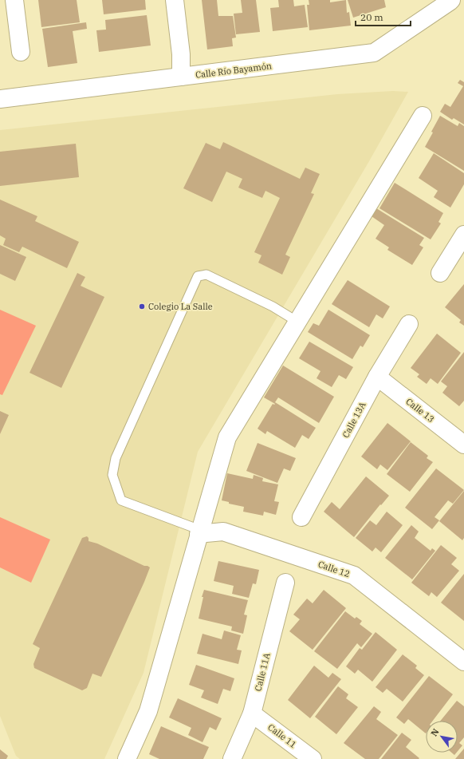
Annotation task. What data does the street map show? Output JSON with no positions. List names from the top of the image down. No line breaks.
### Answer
{"streets":{"street":["Calle Río Bayamón","Calle 13","Calle 13A","Calle 12","Calle 11A","Calle 11"]},"crossings":[["Calle 13","Calle 13A"],["Calle 11A","Calle 11"]],"places":["Colegio La Salle"],"scale_bar":"20 m","north":"top left"}
